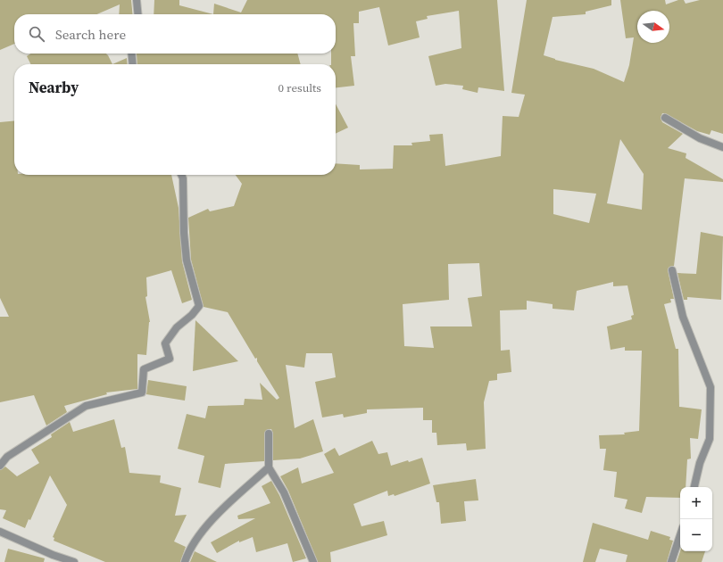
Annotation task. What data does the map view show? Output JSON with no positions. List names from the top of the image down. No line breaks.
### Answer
{"north":"right","page":{"search":"Search here","heading":["Nearby","0 results"],"map_buttons":["+","−"]}}
